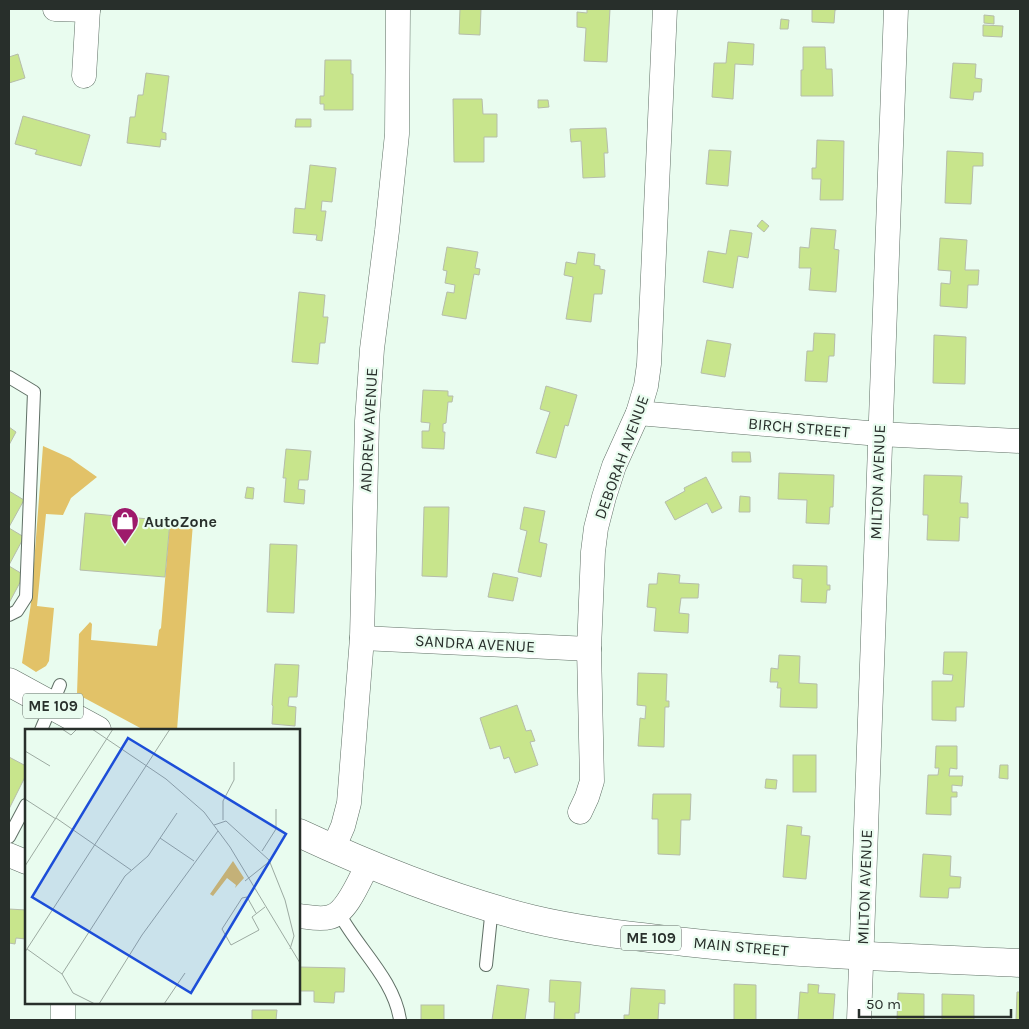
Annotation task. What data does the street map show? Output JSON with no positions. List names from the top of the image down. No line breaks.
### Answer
{"streets":{"highway":["ME 109","MAIN STREET"],"street":["BIRCH STREET","ANDREW AVENUE","DEBORAH AVENUE","MILTON AVENUE","SANDRA AVENUE"]},"crossings":[["BIRCH STREET","DEBORAH AVENUE"],["BIRCH STREET","MILTON AVENUE"],["ANDREW AVENUE","SANDRA AVENUE"],["ANDREW AVENUE","MAIN STREET"],["DEBORAH AVENUE","SANDRA AVENUE"],["MILTON AVENUE","MAIN STREET"]],"places":{"shop":["AutoZone"]},"scale_bar":"50 m"}
